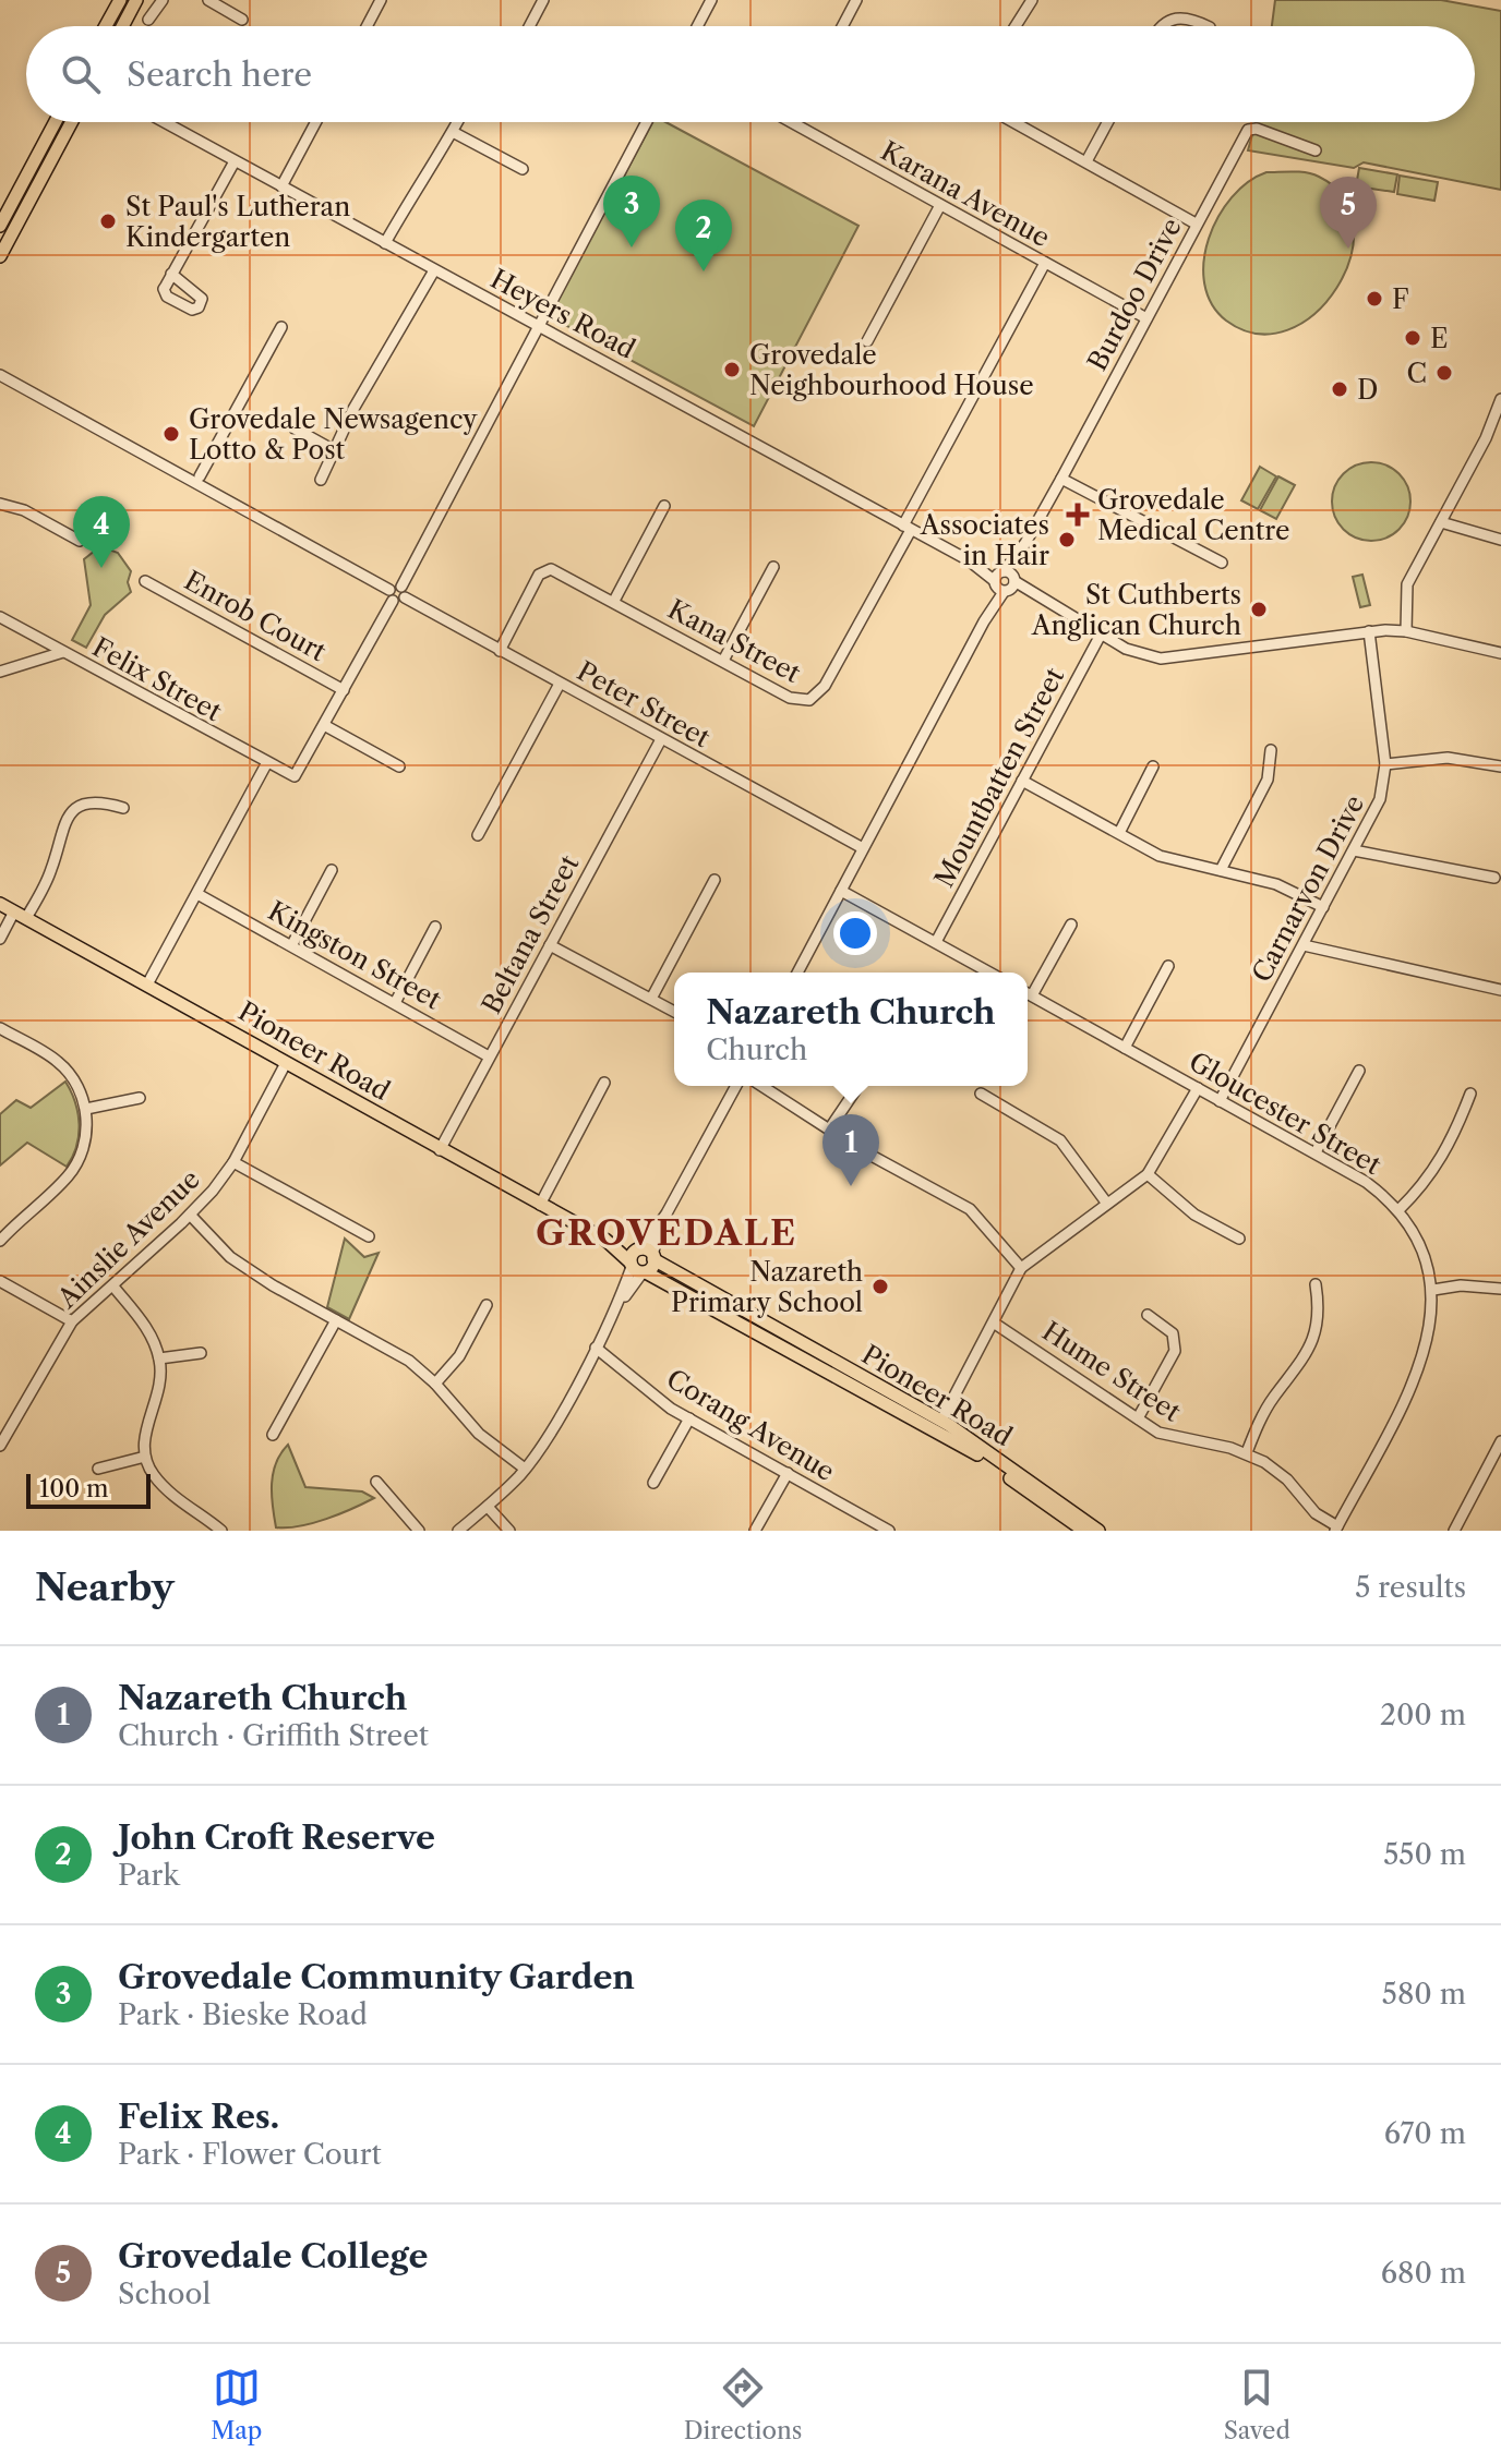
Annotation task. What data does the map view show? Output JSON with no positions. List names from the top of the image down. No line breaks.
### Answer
{"streets":{"main road":["Pioneer Road"],"street":["Karana Avenue","Burdoo Drive","Heyers Road","Enrob Court","Kana Street","Felix Street","Peter Street","Mountbatten Street","Carnarvon Drive","Beltana Street","Kingston Street","Gloucester Street","Ainslie Avenue","Hume Street","Corang Avenue"]},"crossings":[["Karana Avenue","Burdoo Drive"],["Burdoo Drive","Heyers Road"],["Burdoo Drive","Peter Street"],["Heyers Road","Kana Street"],["Heyers Road","Mountbatten Street"],["Heyers Road","Carnarvon Drive"],["Kana Street","Peter Street"],["Peter Street","Beltana Street"],["Carnarvon Drive","Gloucester Street"],["Beltana Street","Kingston Street"],["Beltana Street","Pioneer Road"],["Pioneer Road","Ainslie Avenue"],["Gloucester Street","Hume Street"]],"districts":["GROVEDALE"],"places":{"other":["St Paul's Lutheran Kindergarten","F","E","Grovedale Neighbourhood House","C","D","Grovedale Newsagency Lotto & Post","Associates in Hair","St Cuthberts Anglican Church","Nazareth Primary School"],"health":["Grovedale Medical Centre"]},"scale_bar":"100 m","page":{"search":"Search here","pins":["3","5","2","4","1"],"popup":["Nazareth Church","Church"],"scale":"100 m","heading":["Nearby","5 results"],"list":[{"mark":"1","name":"Nazareth Church","note":"Church · Griffith Street","value":"200 m"},{"mark":"2","name":"John Croft Reserve","note":"Park","value":"550 m"},{"mark":"3","name":"Grovedale Community Garden","note":"Park · Bieske Road","value":"580 m"},{"mark":"4","name":"Felix Res.","note":"Park · Flower Court","value":"670 m"},{"mark":"5","name":"Grovedale College","note":"School","value":"680 m"}],"nav":["Map","Directions","Saved"]}}
